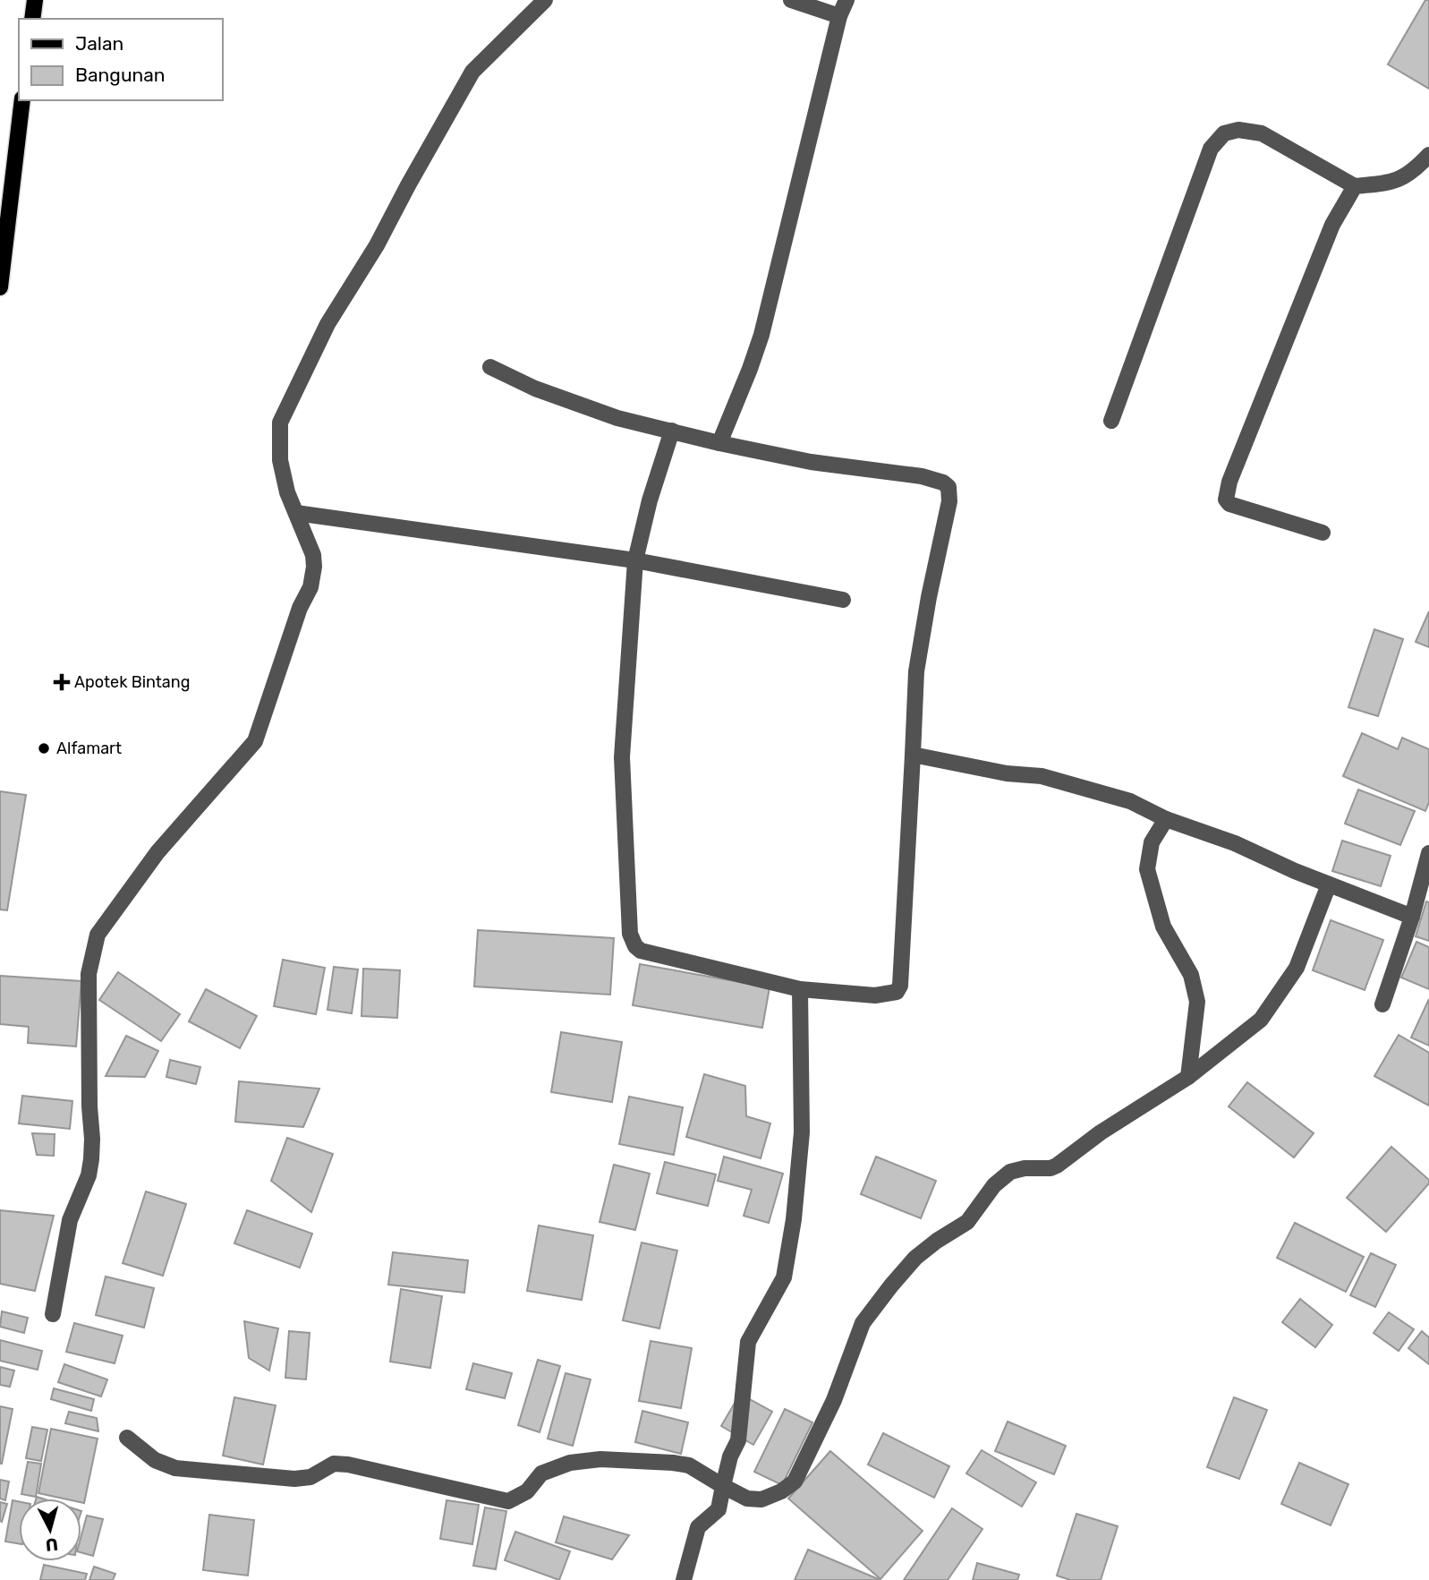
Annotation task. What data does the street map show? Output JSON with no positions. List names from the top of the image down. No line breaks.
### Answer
{"places":{"health":["Apotek Bintang"],"other":["Alfamart"]},"legend":["Jalan","Bangunan"],"north":"bottom"}
